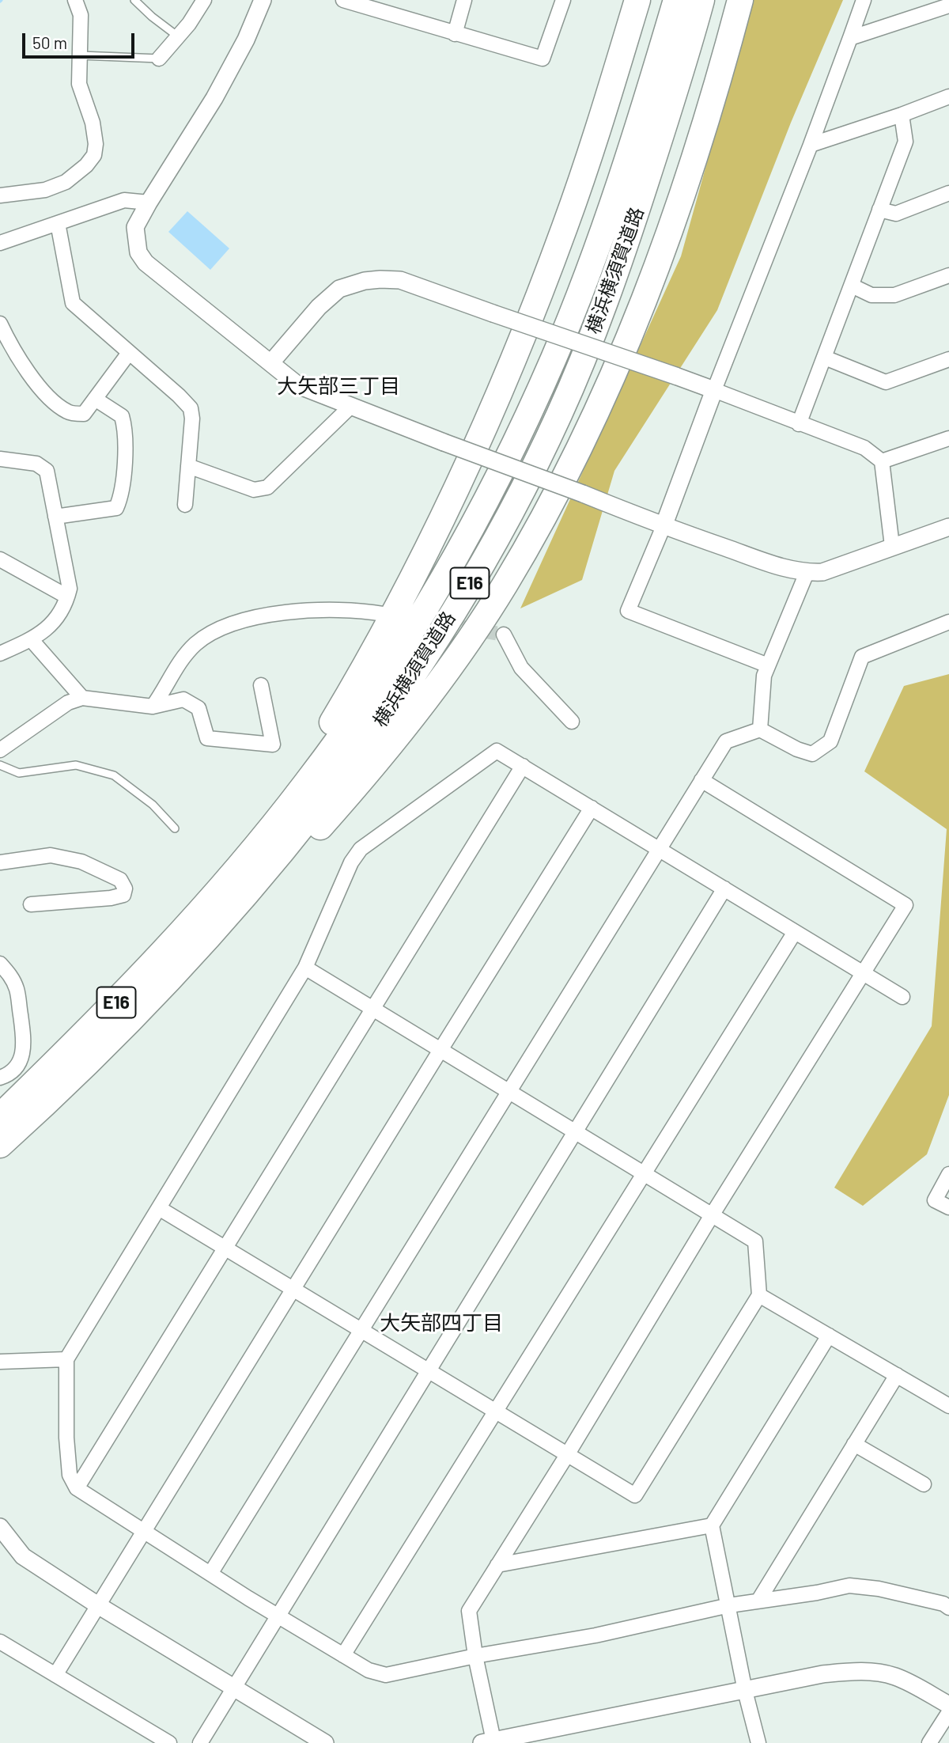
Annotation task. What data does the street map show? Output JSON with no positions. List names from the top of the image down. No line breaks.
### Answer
{"streets":{"highway":["横浜横須賀道路","E16"]},"districts":["大矢部三丁目","大矢部四丁目"],"scale_bar":"50 m"}
